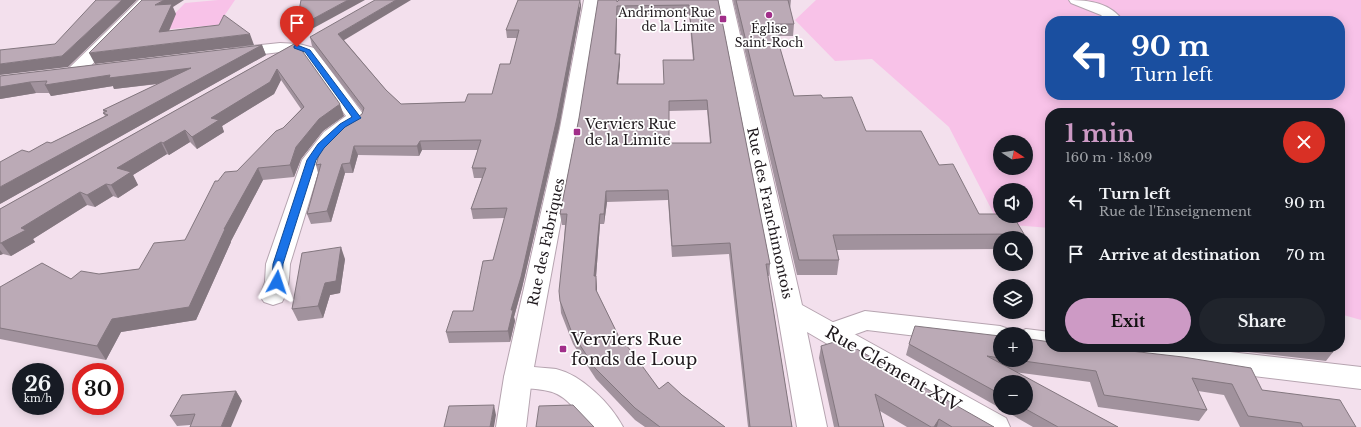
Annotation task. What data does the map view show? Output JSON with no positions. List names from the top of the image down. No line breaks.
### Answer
{"streets":{"street":["Rue des Franchimontois","Rue des Fabriques","Rue Clément XIV"]},"crossings":[["Rue des Franchimontois","Rue Clément XIV"]],"places":{"other":["Église Saint-Roch"],"transit":["Andrimont Rue de la Limite","Verviers Rue de la Limite","Verviers Rue fonds de Loup"]},"north":"right","page":{"turn":["90 m","Turn left"],"heading":["1 min","160 m · 18:09"],"map_buttons":["+","−"],"list":[{"name":"Turn left","note":"Rue de l'Enseignement","value":"90 m"},{"name":"Arrive at destination","value":"70 m"}],"buttons":["Exit","Share"],"speed":"26 km/h","limit":"30"}}
